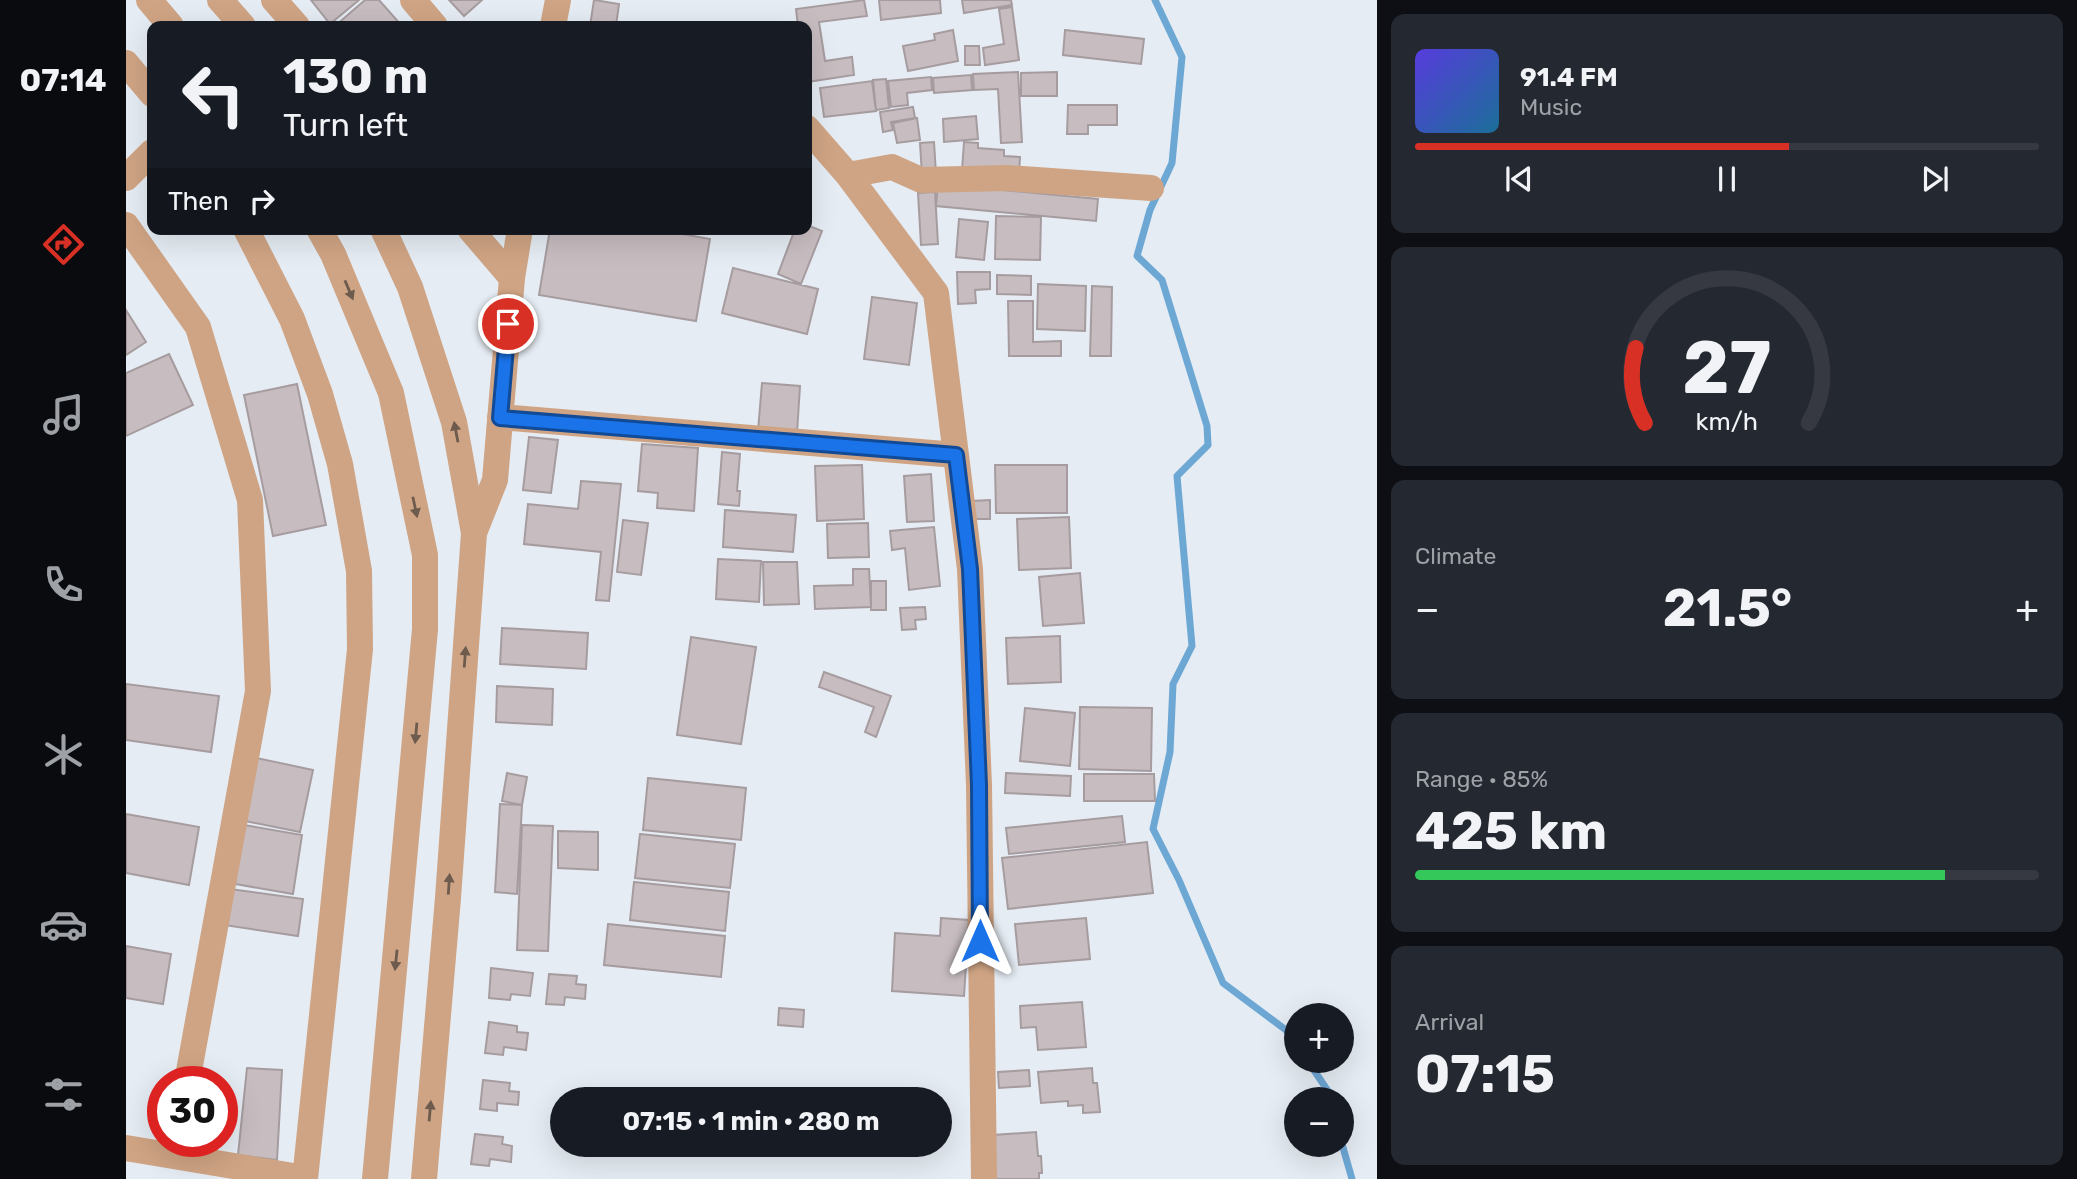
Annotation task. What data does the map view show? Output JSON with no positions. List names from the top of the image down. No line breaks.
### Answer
{"page":{"tabs":"07:14","turn":["130 m","Turn left"],"song":["91.4 FM","Music"],"then":"Then","tile":["Climate",["Range · 85%","425 km"],["Arrival","07:15"]],"heat":["−","21.5°","+"],"map_buttons":["+","−"],"limit":"30","trip":"07:15 · 1 min · 280 m","gauge":["27","km/h"]}}
